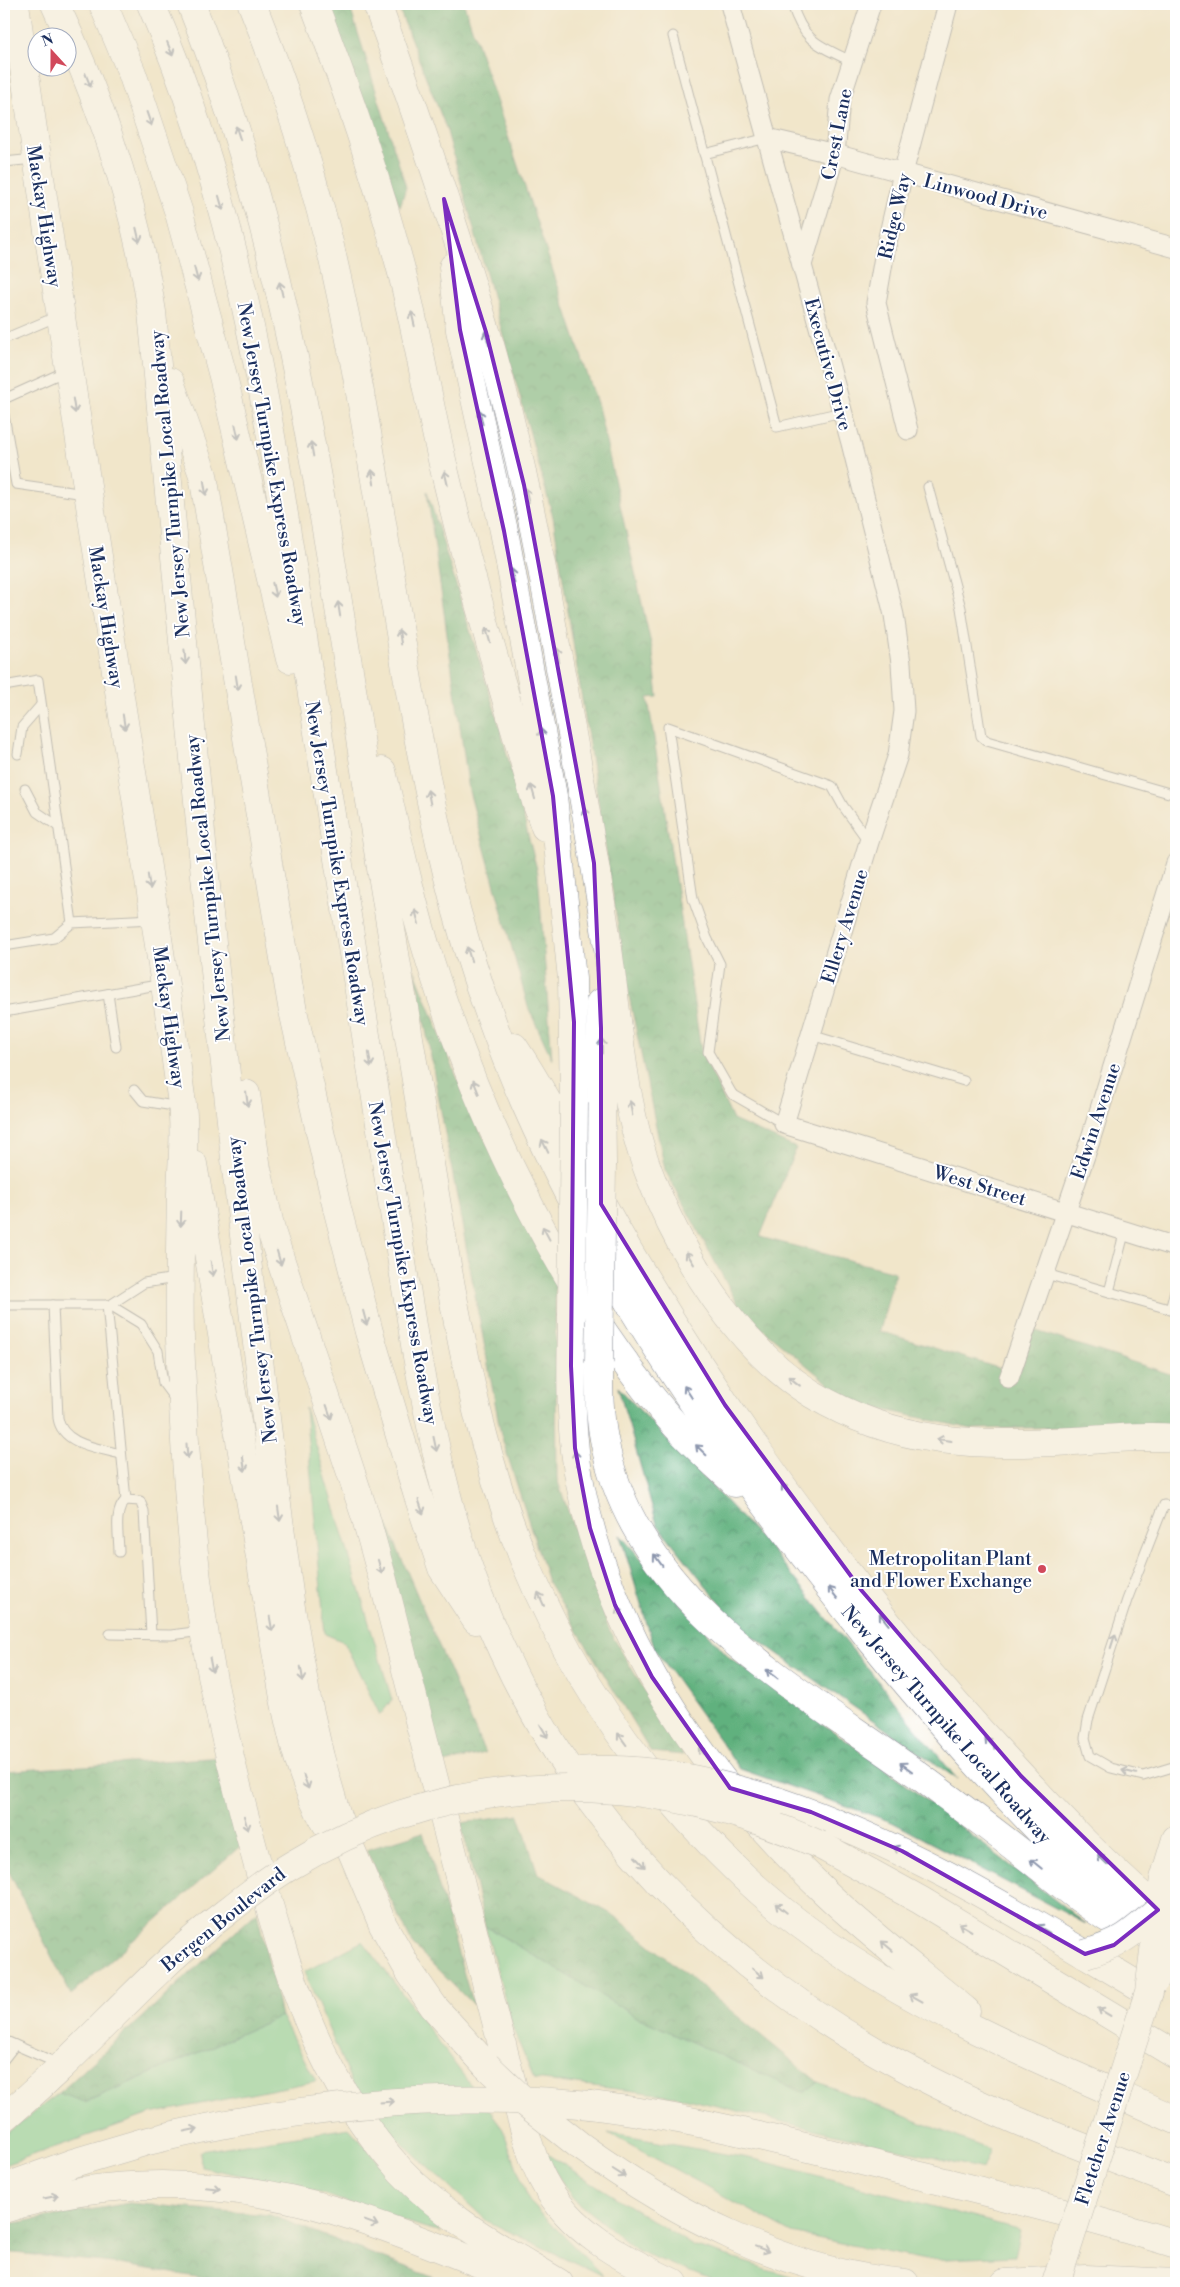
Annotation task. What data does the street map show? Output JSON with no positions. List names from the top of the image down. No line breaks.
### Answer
{"streets":{"highway":["Mackay Highway","New Jersey Turnpike Express Roadway","New Jersey Turnpike Local Roadway","Bergen Boulevard","Fletcher Avenue"],"street":["Crest Lane","Linwood Drive","Ridge Way","Executive Drive","Ellery Avenue","Edwin Avenue","West Street"]},"crossings":[["Crest Lane","Linwood Drive"],["Crest Lane","Executive Drive"],["Linwood Drive","Ridge Way"],["Linwood Drive","Executive Drive"],["Executive Drive","Ellery Avenue"],["Ellery Avenue","West Street"],["Edwin Avenue","West Street"]],"places":["Metropolitan Plant and Flower Exchange"],"north":"top"}
